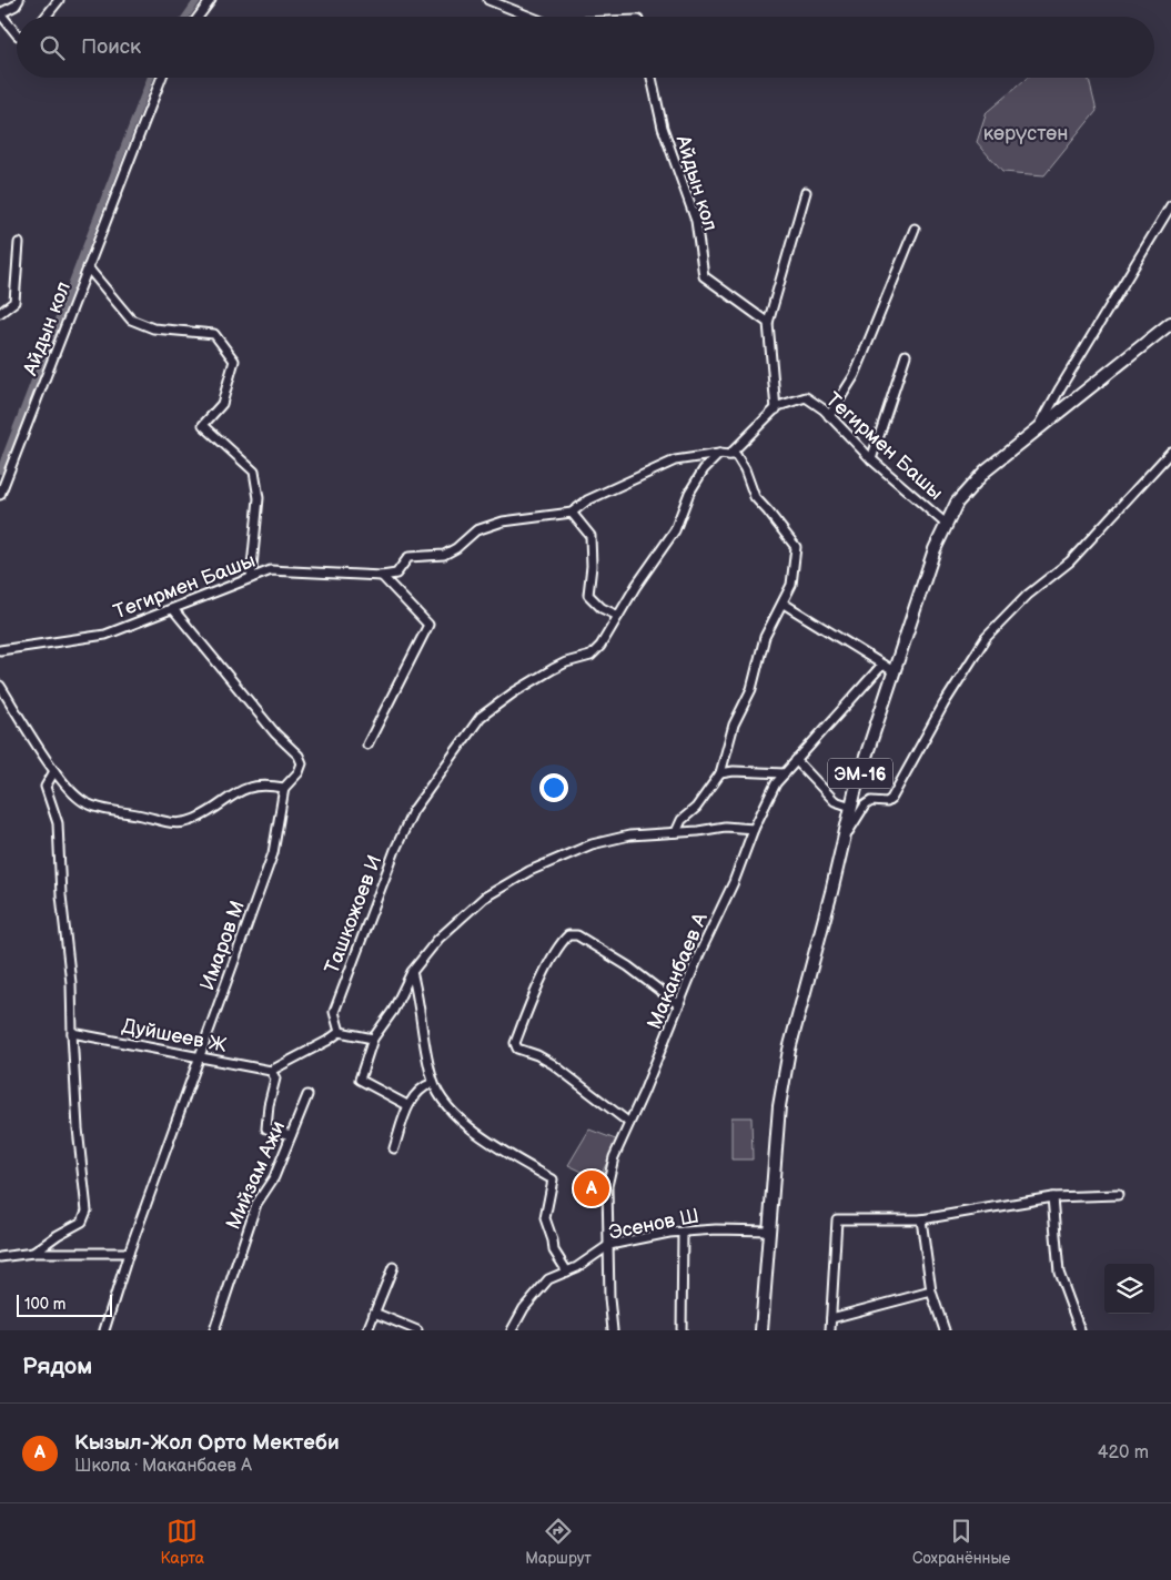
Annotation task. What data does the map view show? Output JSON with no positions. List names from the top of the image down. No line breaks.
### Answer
{"streets":{"highway":["ЭМ-16"],"street":["Айдын кол","Тегирмен Башы","Ташкожоев И","Имаров М","Маканбаев А","Дуйшеев Ж","Мийзам Ажи","Эсенов Ш"]},"crossings":[["Айдын кол","Тегирмен Башы"],["Тегирмен Башы","ЭМ-16"],["Тегирмен Башы","Имаров М"],["ЭМ-16","Эсенов Ш"],["Имаров М","Дуйшеев Ж"],["Маканбаев А","Эсенов Ш"]],"parks":["көрүстөн"],"scale_bar":"100 m","page":{"search":"Поиск","pins":"A","scale":"100 m","heading":"Рядом","list":[{"mark":"A","name":"Кызыл-Жол Орто Мектеби","note":"Школа · Маканбаев А","value":"420 m"}],"nav":["Карта","Маршрут","Сохранённые"]}}
